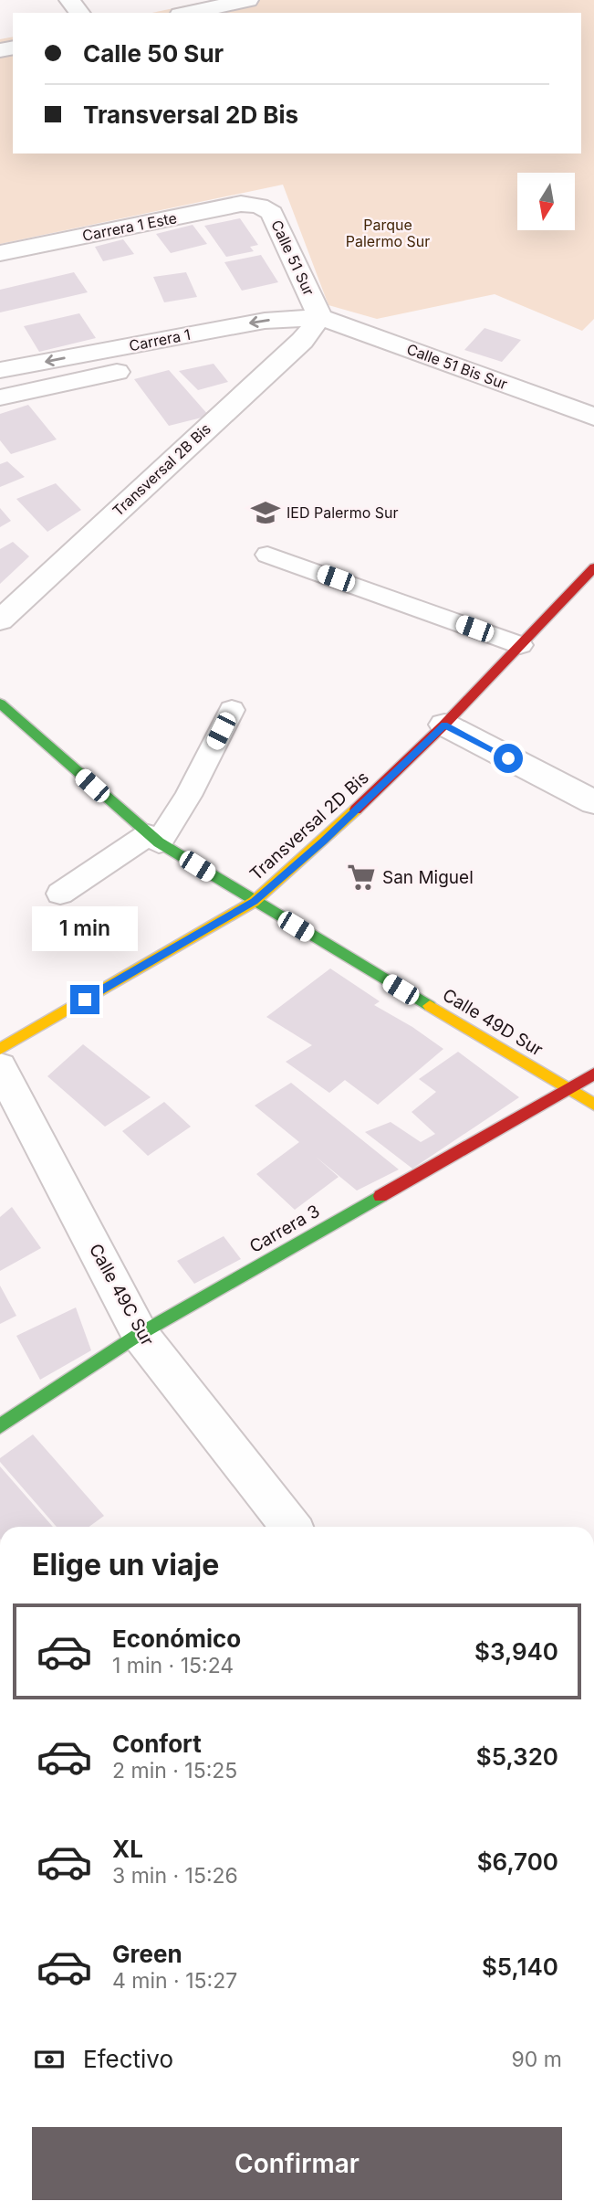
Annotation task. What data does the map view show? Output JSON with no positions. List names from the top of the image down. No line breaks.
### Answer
{"streets":{"street":["Carrera 1 Este","Calle 51 Sur","Carrera 1","Calle 51 Bis Sur","Transversal 2B Bis","Transversal 2D Bis","Calle 49D Sur","Carrera 3","Calle 49C Sur"]},"crossings":[["Carrera 1 Este","Calle 51 Sur"],["Calle 51 Sur","Carrera 1"],["Calle 51 Sur","Calle 51 Bis Sur"],["Calle 51 Sur","Transversal 2B Bis"],["Carrera 1","Calle 51 Bis Sur"],["Carrera 1","Transversal 2B Bis"],["Calle 51 Bis Sur","Transversal 2B Bis"],["Transversal 2D Bis","Calle 49D Sur"],["Calle 49D Sur","Carrera 3"],["Carrera 3","Calle 49C Sur"]],"parks":["Parque Palermo Sur"],"places":{"school or university":["IED Palermo Sur"],"supermarket":["San Miguel"]},"north":"bottom","page":{"banner":["Calle 50 Sur","Transversal 2D Bis"],"bubble":"1 min","heading":"Elige un viaje","list":[{"name":"Económico","note":"1 min · 15:24","value":"$3,940"},{"name":"Confort","note":"2 min · 15:25","value":"$5,320"},{"name":"XL","note":"3 min · 15:26","value":"$6,700"},{"name":"Green","note":"4 min · 15:27","value":"$5,140"}],"pay":["Efectivo","90 m"],"buttons":"Confirmar"}}
